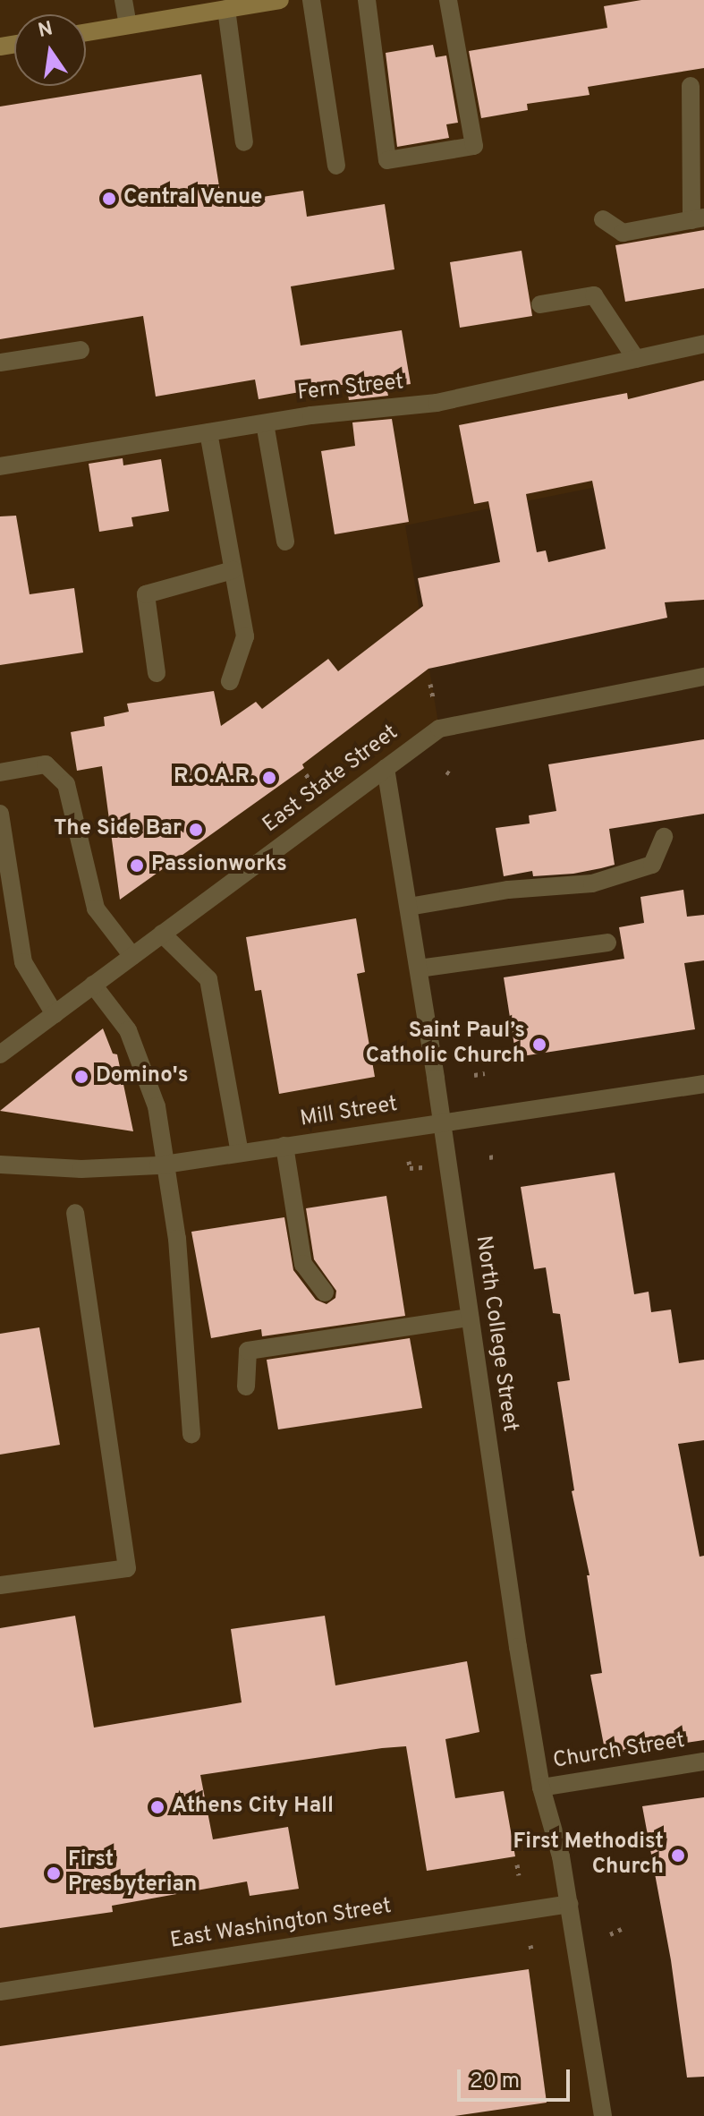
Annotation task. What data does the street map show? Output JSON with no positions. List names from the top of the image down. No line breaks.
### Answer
{"streets":{"street":["Fern Street","East State Street","Mill Street","North College Street","Church Street","East Washington Street"]},"crossings":[["East State Street","North College Street"],["Mill Street","North College Street"],["North College Street","Church Street"],["North College Street","East Washington Street"]],"places":["Central Venue","R.O.A.R.","The Side Bar","Passionworks","Saint Paul’s Catholic Church","Domino's","Athens City Hall","First Methodist Church","First Presbyterian"],"scale_bar":"20 m","north":"top"}
